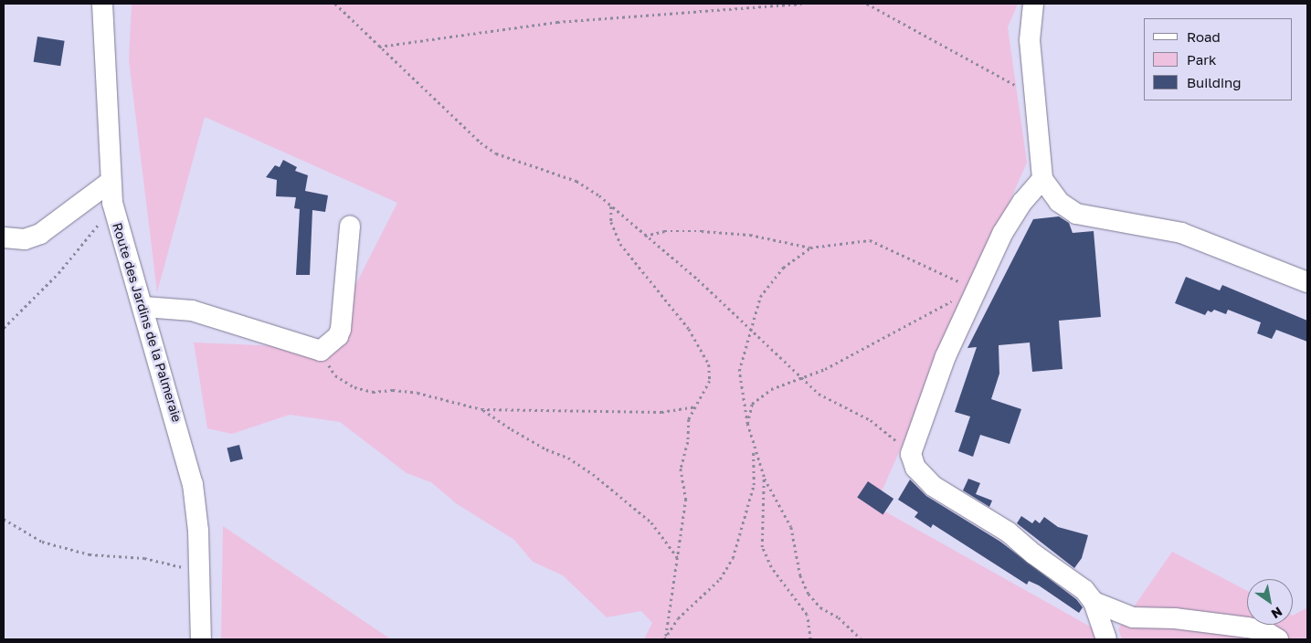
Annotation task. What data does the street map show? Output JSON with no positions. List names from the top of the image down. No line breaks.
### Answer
{"streets":{"street":["Route des Jardins de la Palmeraie"]},"legend":["Road","Park","Building"],"north":"bottom right"}
